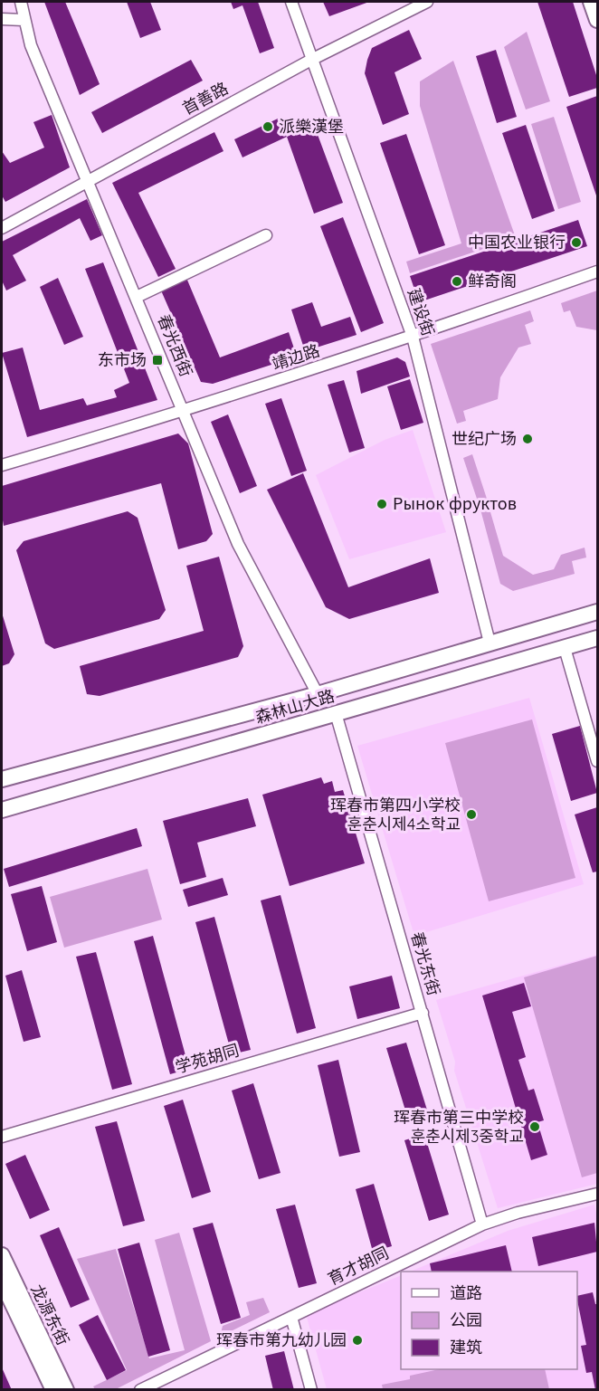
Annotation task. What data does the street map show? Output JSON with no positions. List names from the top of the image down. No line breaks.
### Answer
{"streets":{"main road":["森林山大路","龙源东街"],"street":["首善路","建设街","春光西街","靖边路","春光东街","学苑胡同","育才胡同"]},"crossings":[["首善路","建设街"],["首善路","春光西街"],["建设街","靖边路"],["建设街","森林山大路"],["春光西街","靖边路"],["春光西街","森林山大路"],["森林山大路","春光东街"],["春光东街","学苑胡同"],["春光东街","育才胡同"]],"places":{"other":["派樂漢堡","中国农业银行","鲜奇阁","世纪广场","Рынок фруктов","珲春市第四小学校 훈춘시제4소학교","珲春市第三中学校 훈춘시제3중학교","珲春市第九幼儿园"],"transit":["东市场"]},"legend":["道路","公园","建筑"]}
